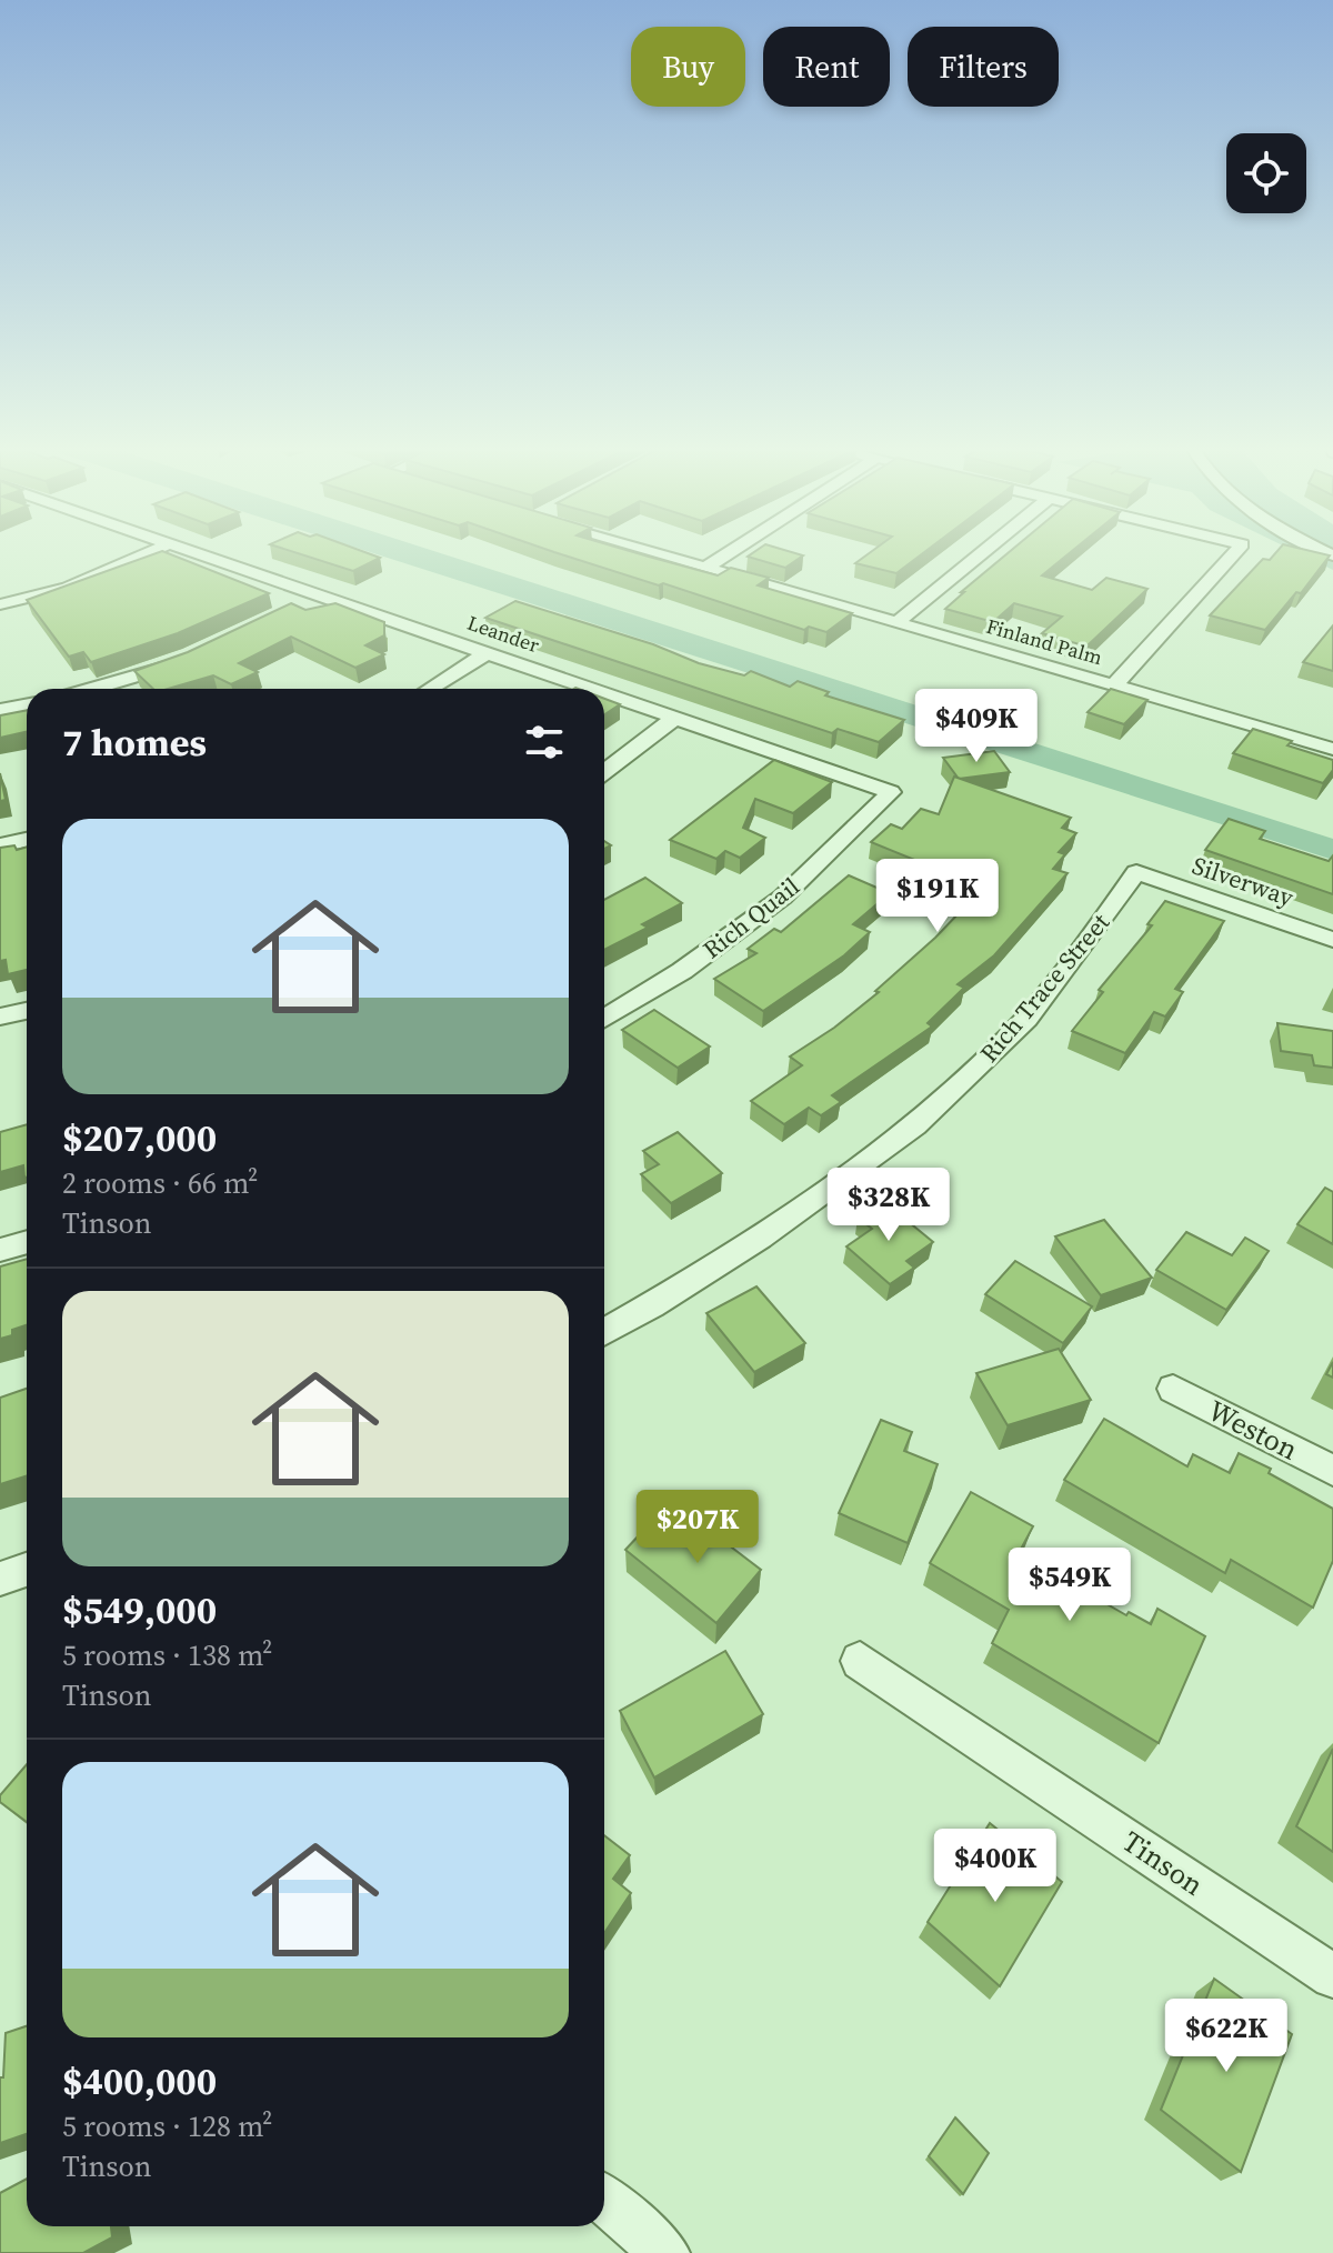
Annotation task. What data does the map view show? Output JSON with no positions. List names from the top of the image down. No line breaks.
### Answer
{"streets":{"street":["Leander","Finland Palm","Silverway","Rich Quail","Rich Trace Street","Weston","Tinson"]},"crossings":[["Leander","Rich Quail"],["Silverway","Rich Trace Street"]],"page":{"chip":["Buy","Rent","Filters"],"price":["$409K","$191K","$328K","$207K","$549K","$400K","$622K"],"heading":"7 homes","list":[{"name":"$207,000","note":"2 rooms · 66 m² · Tinson"},{"name":"$549,000","note":"5 rooms · 138 m² · Tinson"},{"name":"$400,000","note":"5 rooms · 128 m² · Tinson"}]}}
